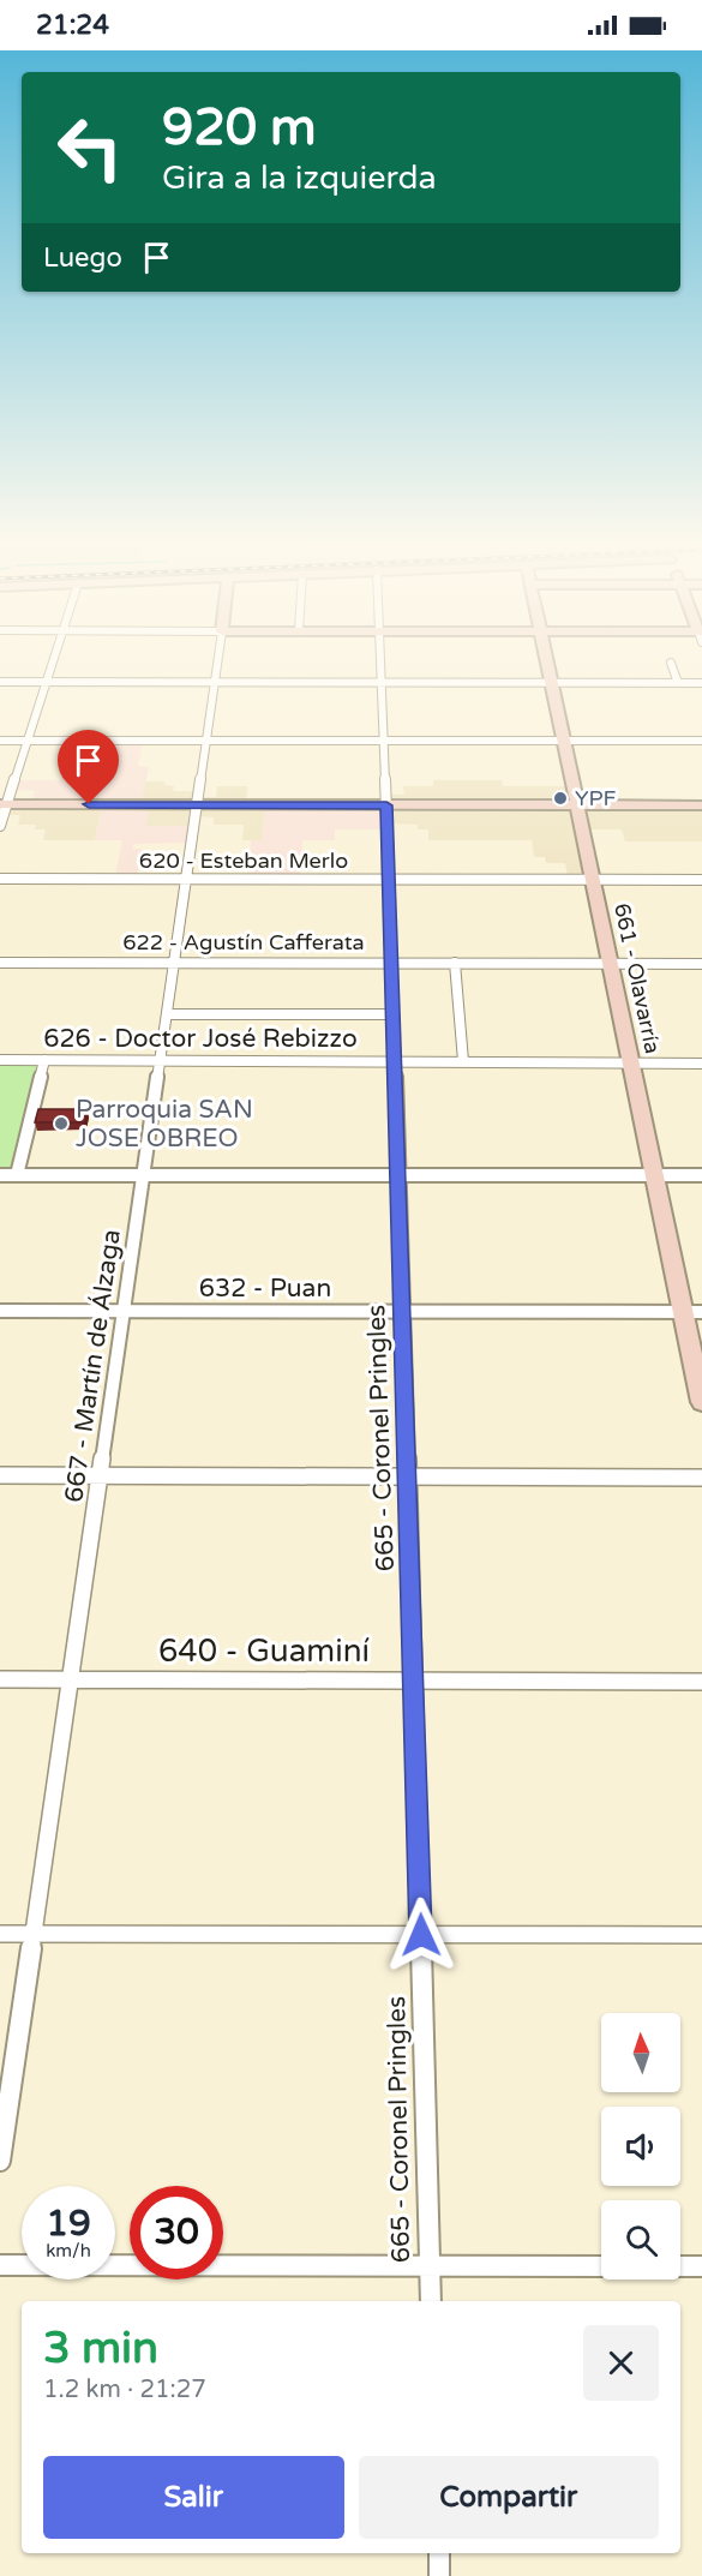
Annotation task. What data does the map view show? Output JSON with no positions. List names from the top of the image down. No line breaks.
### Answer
{"streets":{"street":["620 - Esteban Merlo","622 - Agustín Cafferata","661 - Olavarría","626 - Doctor José Rebizzo","632 - Puan","667 - Martín de Álzaga","665 - Coronel Pringles","640 - Guaminí"]},"crossings":[["620 - Esteban Merlo","661 - Olavarría"],["620 - Esteban Merlo","667 - Martín de Álzaga"],["620 - Esteban Merlo","665 - Coronel Pringles"],["622 - Agustín Cafferata","661 - Olavarría"],["622 - Agustín Cafferata","667 - Martín de Álzaga"],["622 - Agustín Cafferata","665 - Coronel Pringles"],["661 - Olavarría","626 - Doctor José Rebizzo"],["661 - Olavarría","632 - Puan"],["626 - Doctor José Rebizzo","667 - Martín de Álzaga"],["626 - Doctor José Rebizzo","665 - Coronel Pringles"],["632 - Puan","667 - Martín de Álzaga"],["632 - Puan","665 - Coronel Pringles"],["667 - Martín de Álzaga","640 - Guaminí"],["665 - Coronel Pringles","640 - Guaminí"]],"places":["YPF","Parroquia SAN JOSE OBREO"],"north":"top","page":{"status":"21:24","turn":["920 m","Gira a la izquierda"],"then":"Luego","speed":"19 km/h","limit":"30","heading":["3 min","1.2 km · 21:27"],"buttons":["Salir","Compartir"]}}
